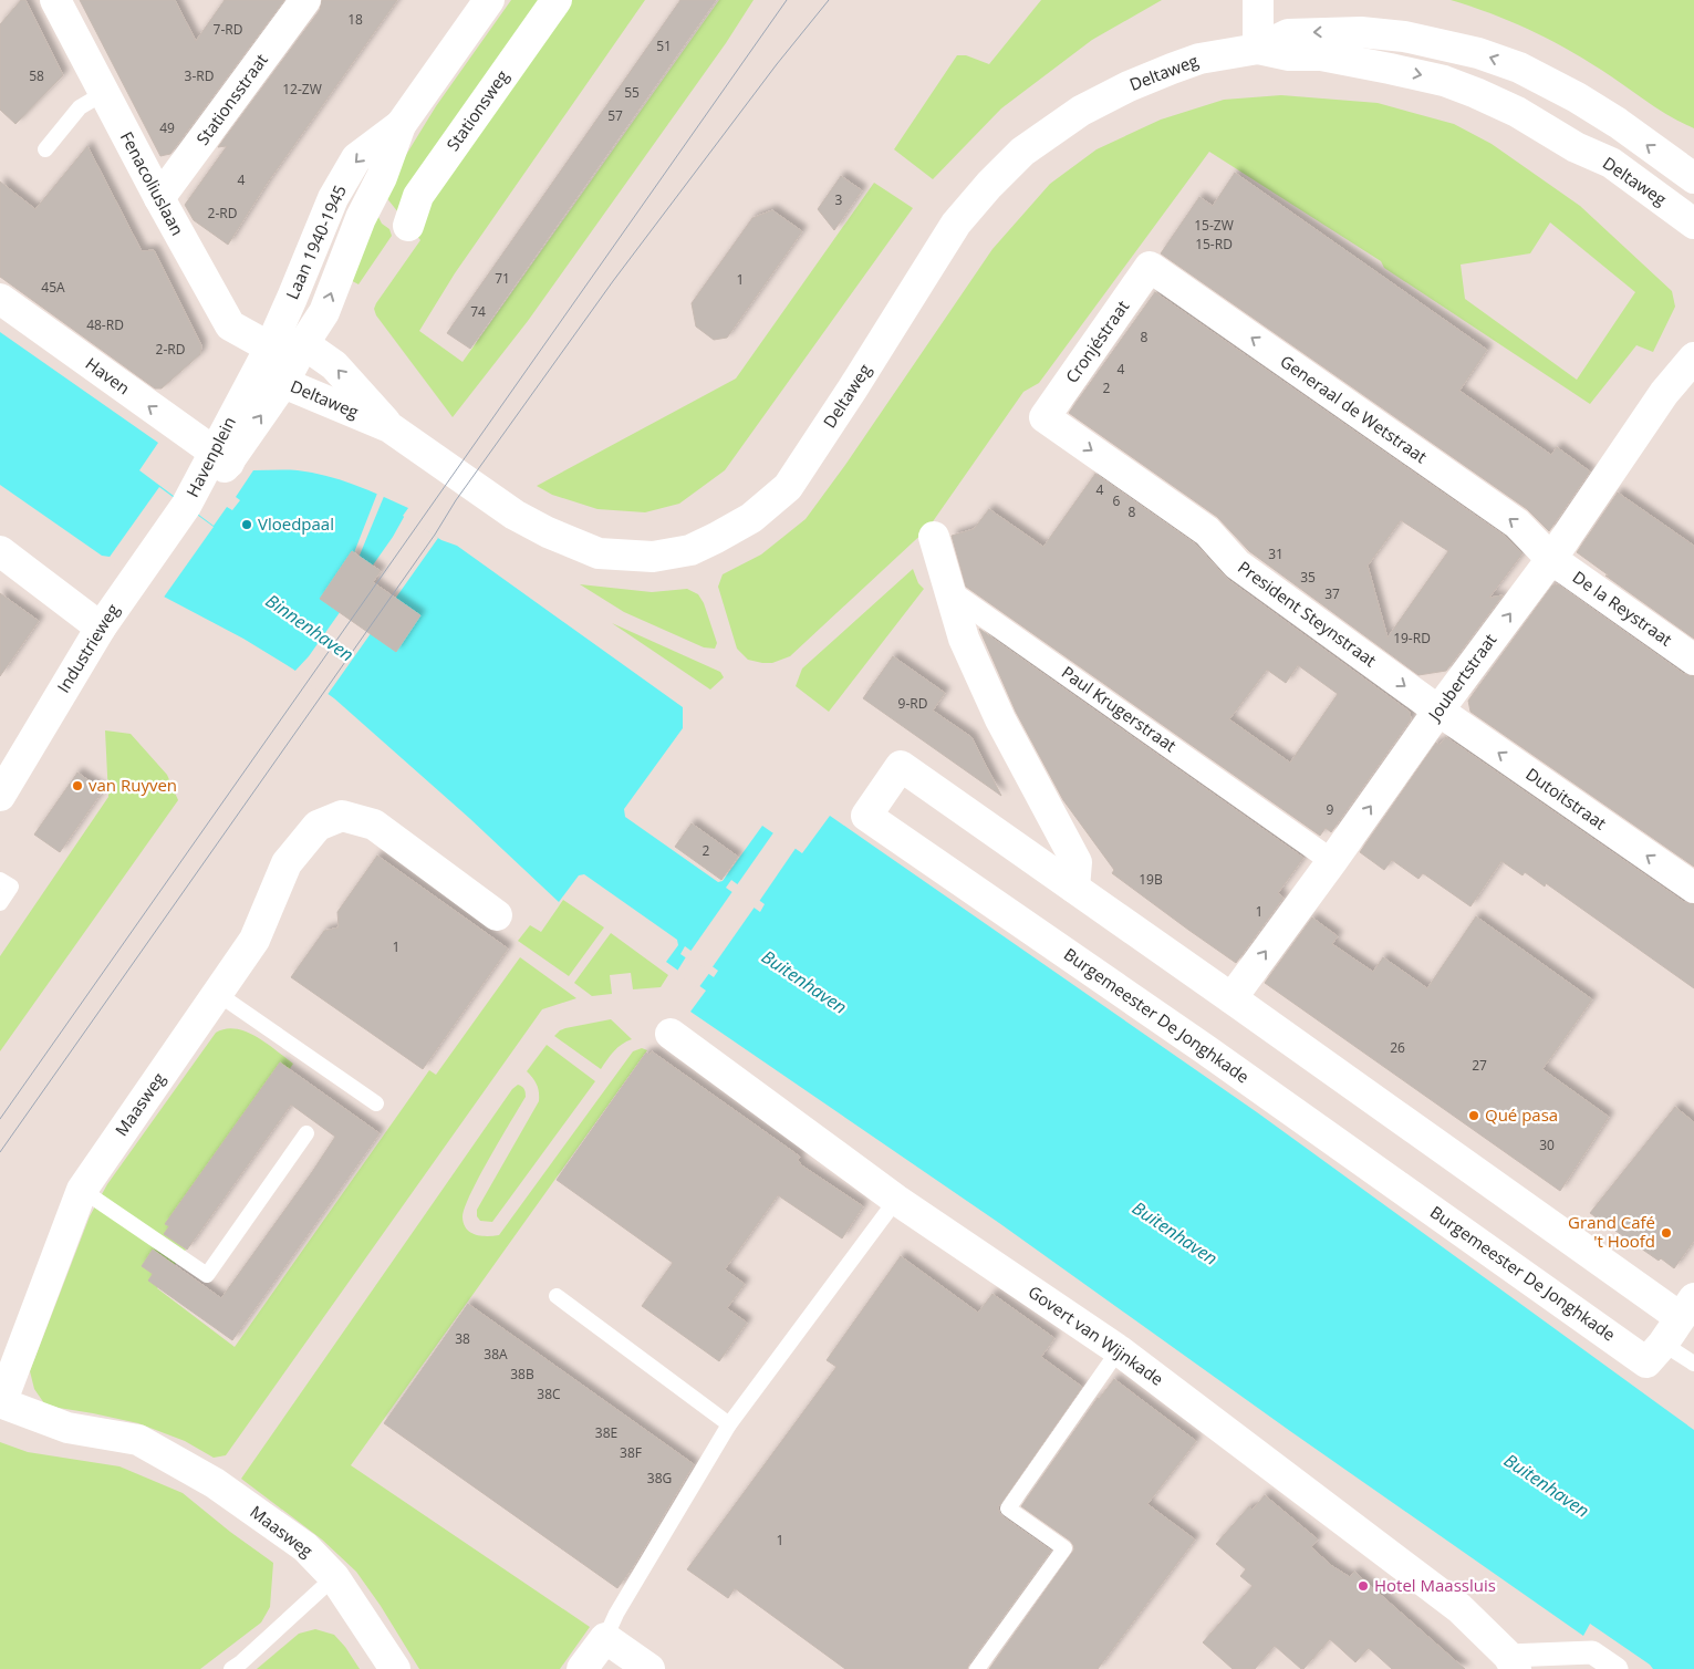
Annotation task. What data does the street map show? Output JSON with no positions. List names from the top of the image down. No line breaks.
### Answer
{"streets":{"street":["Deltaweg","Stationsstraat","Stationsweg","Fenacoliuslaan","Laan 1940-1945","Cronjéstraat","Haven","Generaal de Wetstraat","Havenplein","De la Reystraat","President Steynstraat","Industrieweg","Joubertstraat","Paul Krugerstraat","Dutoitstraat","Burgemeester De Jonghkade","Maasweg","Govert van Wijnkade"]},"crossings":[["Deltaweg","Fenacoliuslaan"],["Deltaweg","Laan 1940-1945"],["Deltaweg","Havenplein"],["Stationsstraat","Fenacoliuslaan"],["Fenacoliuslaan","Laan 1940-1945"],["Fenacoliuslaan","Havenplein"],["Laan 1940-1945","Havenplein"],["Cronjéstraat","Generaal de Wetstraat"],["Cronjéstraat","President Steynstraat"],["Haven","Havenplein"],["Generaal de Wetstraat","De la Reystraat"],["Generaal de Wetstraat","Joubertstraat"],["Havenplein","Industrieweg"],["De la Reystraat","Joubertstraat"],["President Steynstraat","Joubertstraat"],["President Steynstraat","Dutoitstraat"],["Joubertstraat","Paul Krugerstraat"],["Joubertstraat","Dutoitstraat"],["Joubertstraat","Burgemeester De Jonghkade"]],"one_way":["Generaal de Wetstraat","President Steynstraat","Joubertstraat","Dutoitstraat"],"water":["Binnenhaven","Buitenhaven"],"places":["Vloedpaal","van Ruyven","Qué pasa","Grand Café 't Hoofd","Hotel Maassluis"],"house_numbers":["18","7-RD","51","58","3-RD","12-ZW","55","57","49","4","3","2-RD","15-ZW","15-RD","71","1","45A","74","48-RD","8","2-RD","4","2","4","6","8","31","35","37","19-RD","9-RD","9","2","19B","1","1","26","27","30","38","38A","38B","38C","38E","38F","38G","1"]}
